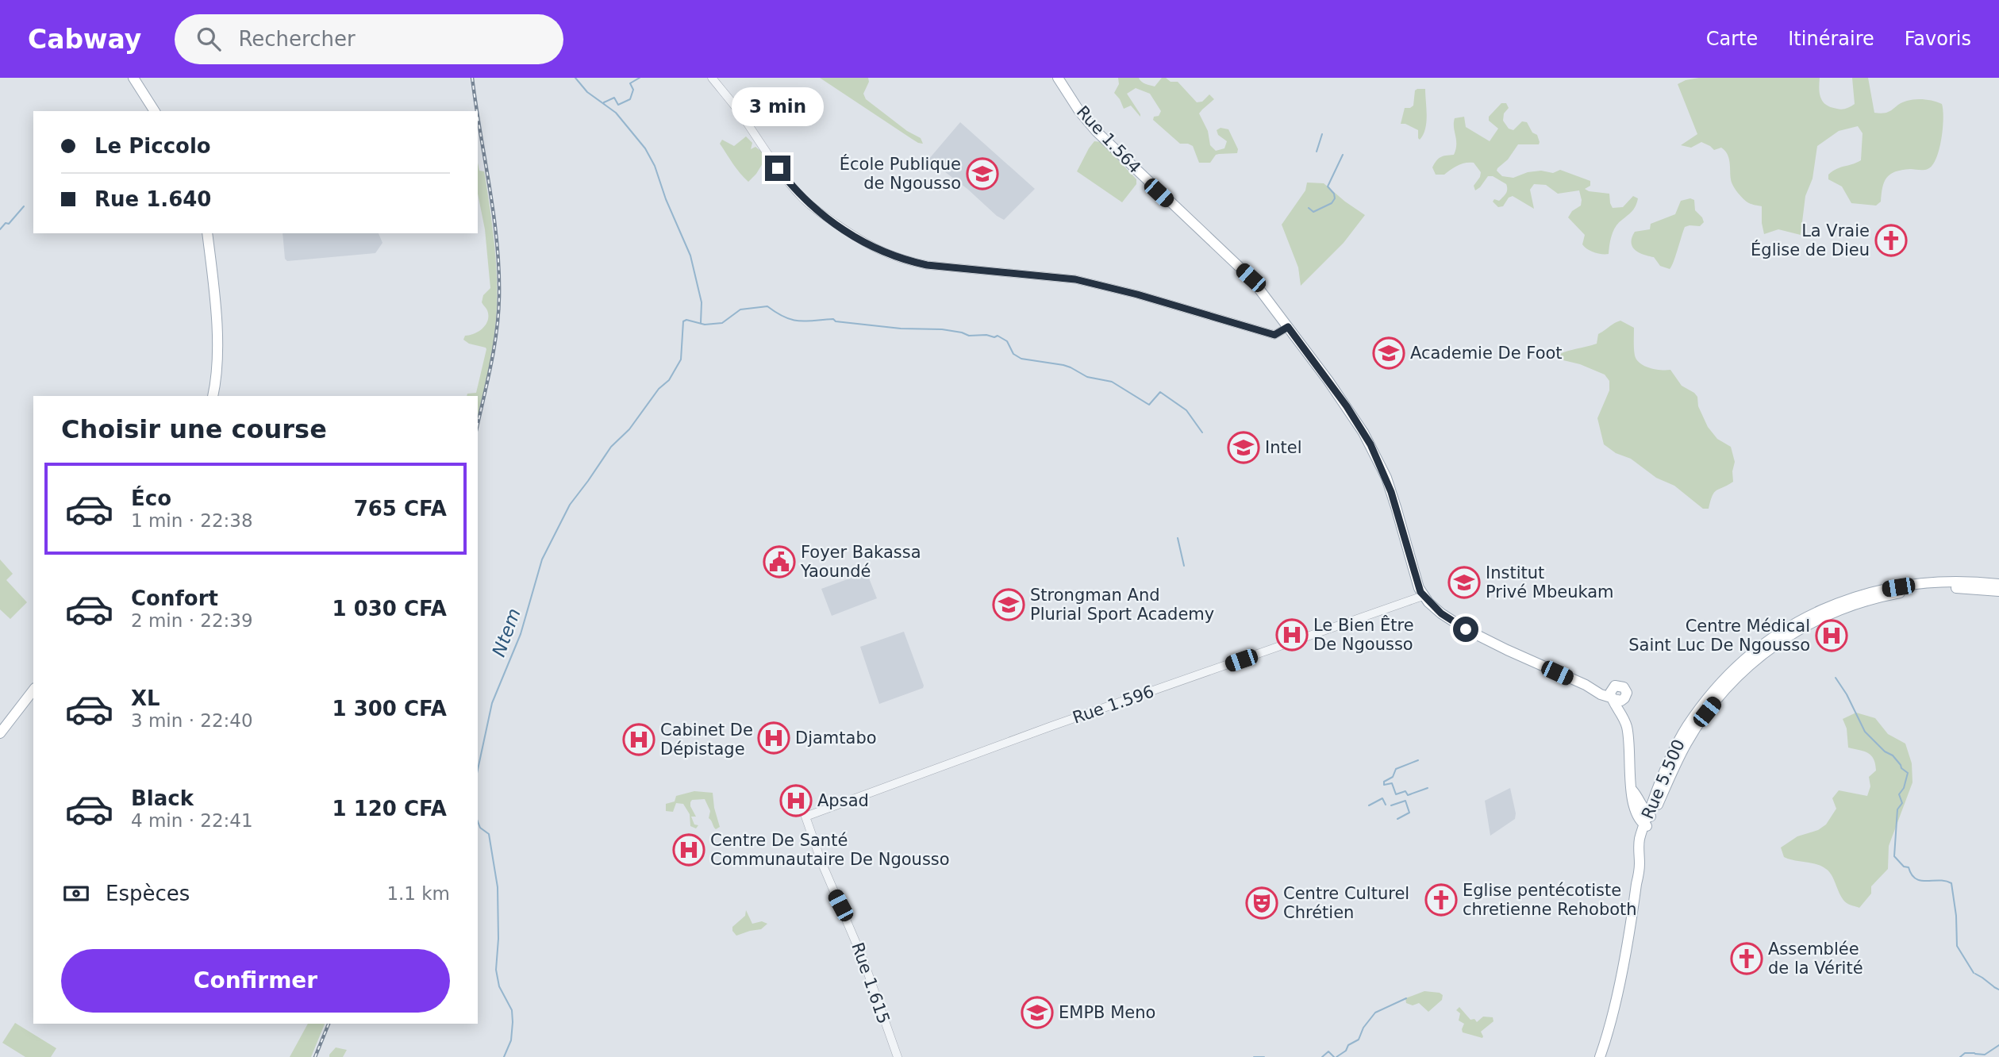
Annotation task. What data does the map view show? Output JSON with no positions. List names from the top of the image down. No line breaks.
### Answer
{"streets":{"main road":["Rue 1.564","Rue 5.500"],"street":["Rue 1.596","Rue 1.615"]},"crossings":[["Rue 1.564","Rue 1.596"],["Rue 1.596","Rue 1.615"]],"water":["Ntem"],"places":{"school or university":["École Publique de Ngousso","Academie De Foot","Intel","Institut Privé Mbeukam","Strongman And Plurial Sport Academy","EMPB Meno"],"church":["La Vraie Église de Dieu","Eglise pentécotiste chretienne Rehoboth","Assemblée de la Vérité"],"public building":["Foyer Bakassa Yaoundé"],"hospital":["Le Bien Être De Ngousso","Centre Médical Saint Luc De Ngousso","Djamtabo","Cabinet De Dépistage","Apsad","Centre De Santé Communautaire De Ngousso"],"theatre":["Centre Culturel Chrétien"]},"page":{"header":"Cabway","search":"Rechercher","nav":["Carte","Itinéraire","Favoris"],"bubble":"3 min","banner":["Le Piccolo","Rue 1.640"],"heading":"Choisir une course","list":[{"name":"Éco","note":"1 min · 22:38","value":"765 CFA"},{"name":"Confort","note":"2 min · 22:39","value":"1 030 CFA"},{"name":"XL","note":"3 min · 22:40","value":"1 300 CFA"},{"name":"Black","note":"4 min · 22:41","value":"1 120 CFA"}],"pay":["Espèces","1.1 km"],"buttons":"Confirmer"}}
